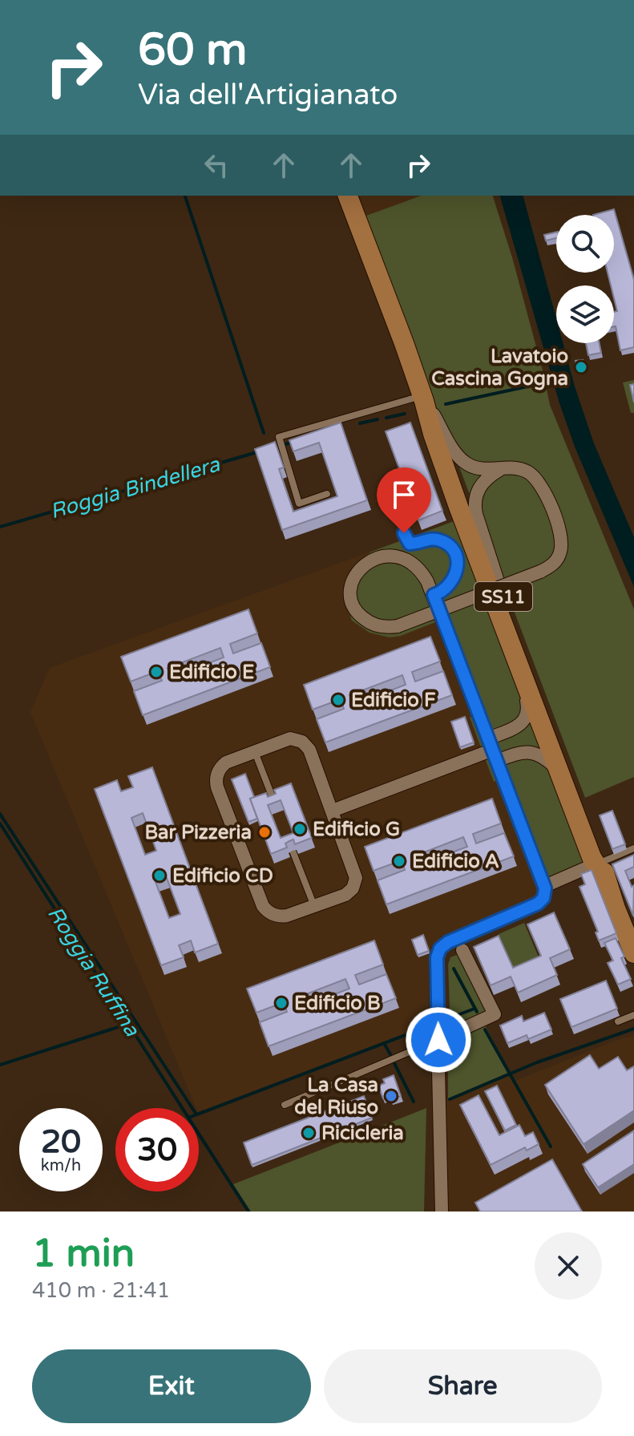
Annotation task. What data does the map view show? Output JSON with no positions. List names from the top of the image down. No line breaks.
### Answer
{"streets":{"main road":["SS11"]},"water":["Roggia Bindellera","Roggia Ruffina"],"places":["Lavatoio Cascina Gogna","Edificio E","Edificio F","Edificio G","Bar Pizzeria","Edificio A","Edificio CD","Edificio B","La Casa del Riuso","Ricicleria"],"page":{"turn":["60 m","Via dell'Artigianato"],"speed":"20 km/h","limit":"30","heading":["1 min","410 m · 21:41"],"buttons":["Exit","Share"]}}
